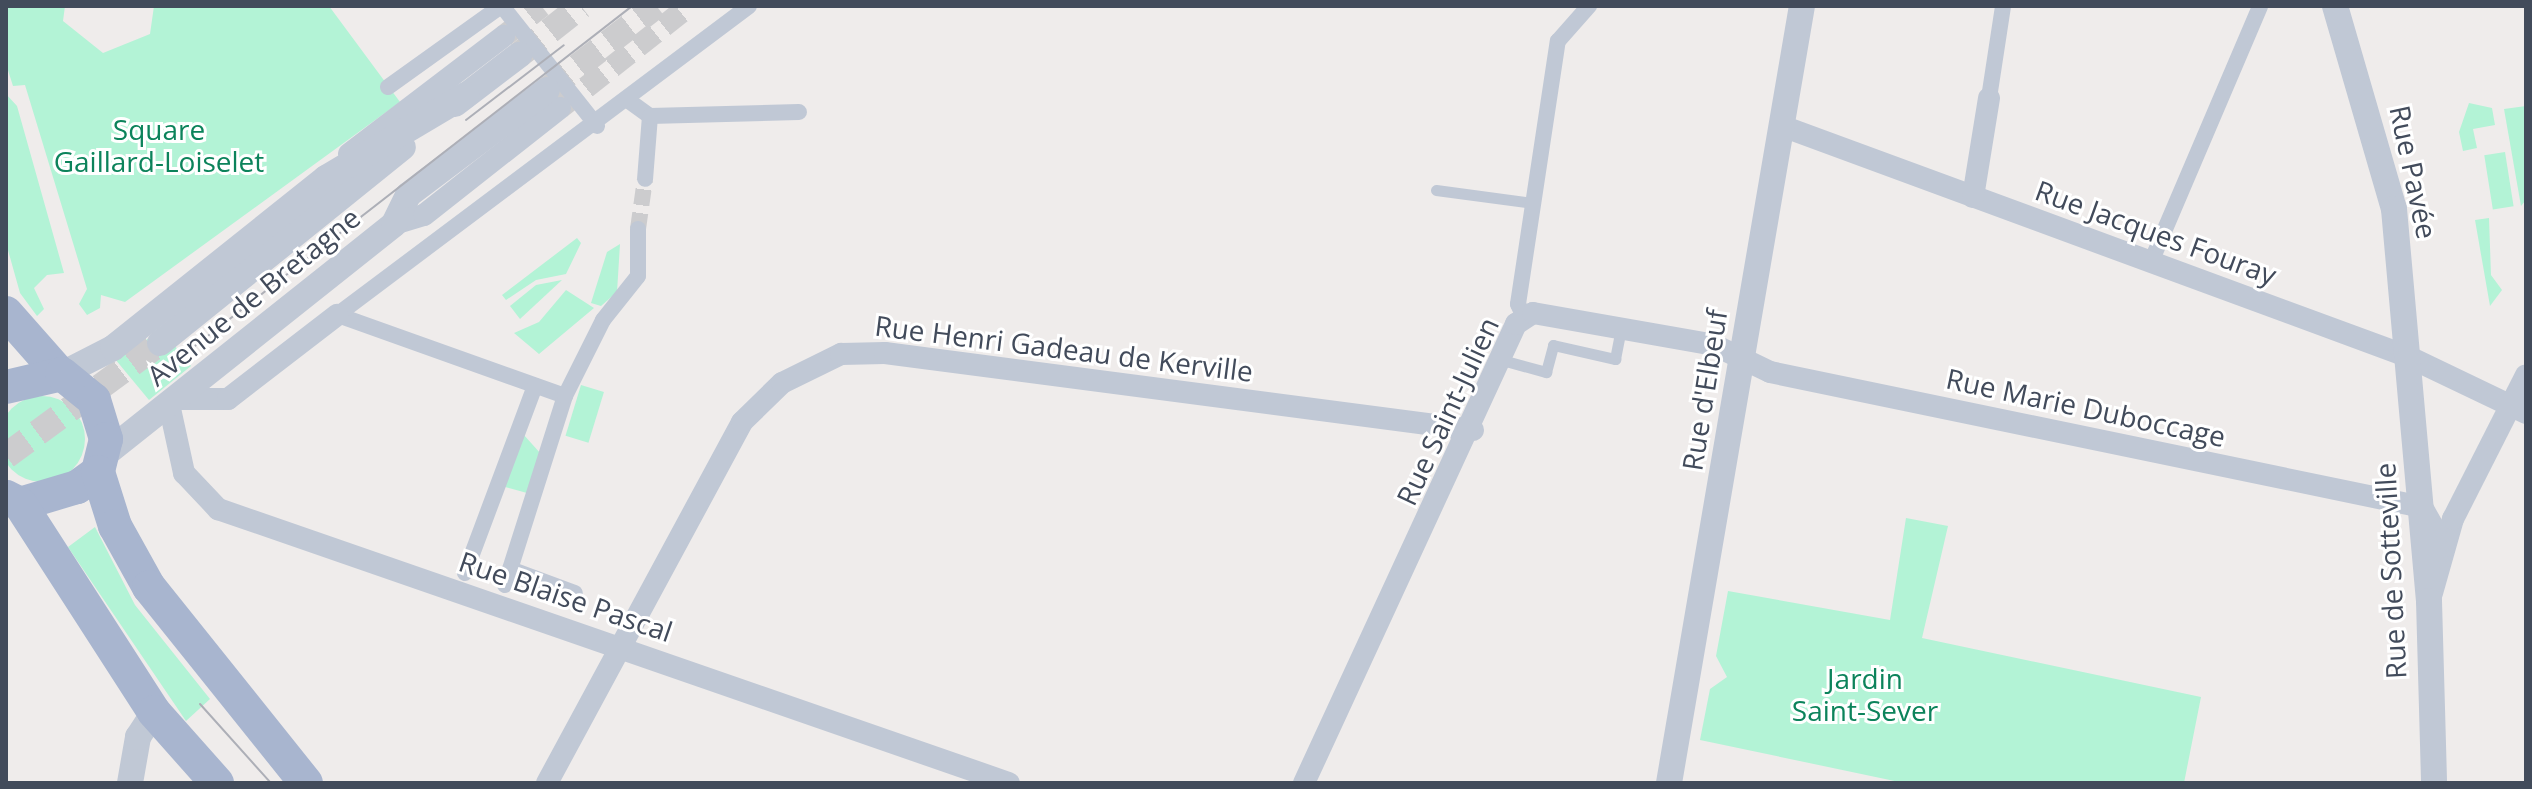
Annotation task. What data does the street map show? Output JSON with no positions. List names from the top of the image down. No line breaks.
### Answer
{"streets":{"street":["Rue Pavée","Rue Jacques Fouray","Avenue de Bretagne","Rue Henri Gadeau de Kerville","Rue d'Elbeuf","Rue Marie Duboccage","Rue Saint-Julien","Rue de Sotteville","Rue Blaise Pascal"]},"crossings":[["Rue Pavée","Rue Jacques Fouray"],["Rue Pavée","Rue de Sotteville"],["Rue Jacques Fouray","Rue d'Elbeuf"],["Rue Jacques Fouray","Rue de Sotteville"],["Avenue de Bretagne","Rue Blaise Pascal"],["Rue Henri Gadeau de Kerville","Rue Saint-Julien"],["Rue Henri Gadeau de Kerville","Rue Blaise Pascal"],["Rue d'Elbeuf","Rue Marie Duboccage"],["Rue Marie Duboccage","Rue Saint-Julien"],["Rue Marie Duboccage","Rue de Sotteville"]],"parks":["Square Gaillard-Loiselet","Jardin Saint-Sever"]}
